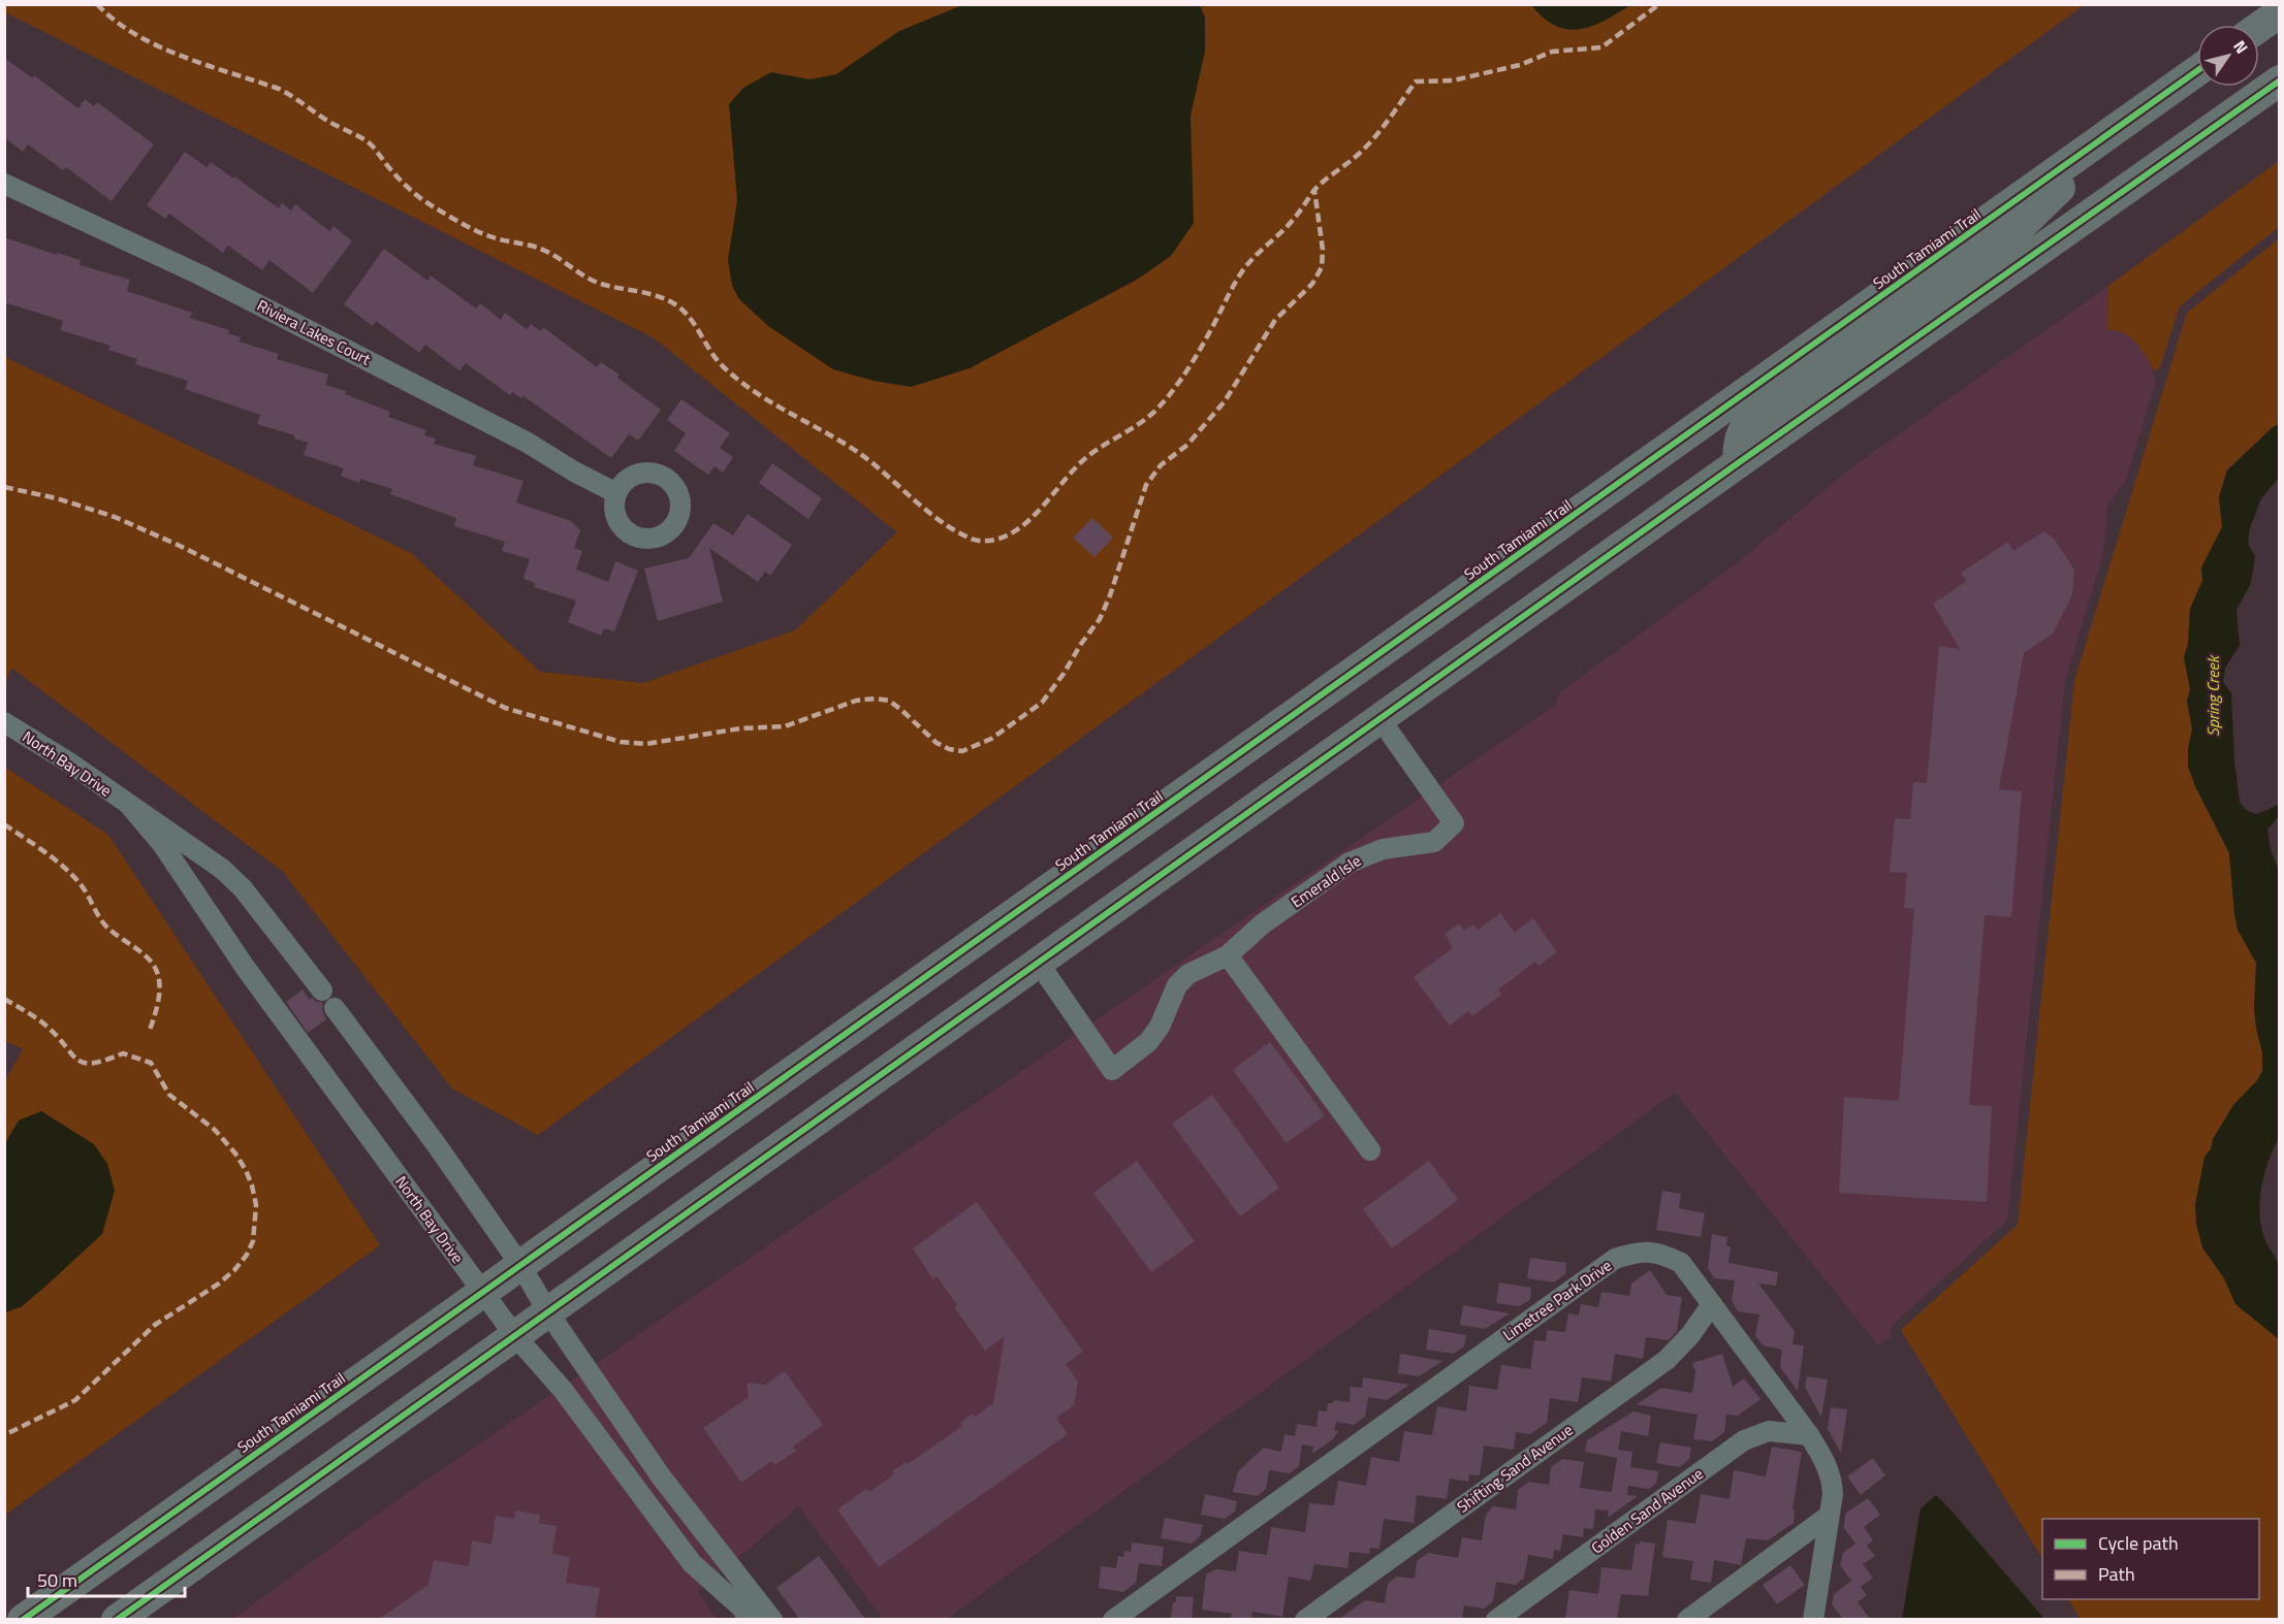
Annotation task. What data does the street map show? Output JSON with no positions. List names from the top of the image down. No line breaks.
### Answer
{"streets":{"main road":["South Tamiami Trail"],"street":["Riviera Lakes Court","North Bay Drive","Emerald Isle","Limetree Park Drive","Shifting Sand Avenue","Golden Sand Avenue"]},"crossings":[["South Tamiami Trail","North Bay Drive"],["Limetree Park Drive","Shifting Sand Avenue"],["Limetree Park Drive","Golden Sand Avenue"]],"water":["Spring Creek"],"legend":["Cycle path","Path"],"scale_bar":"50 m","north":"top right"}
